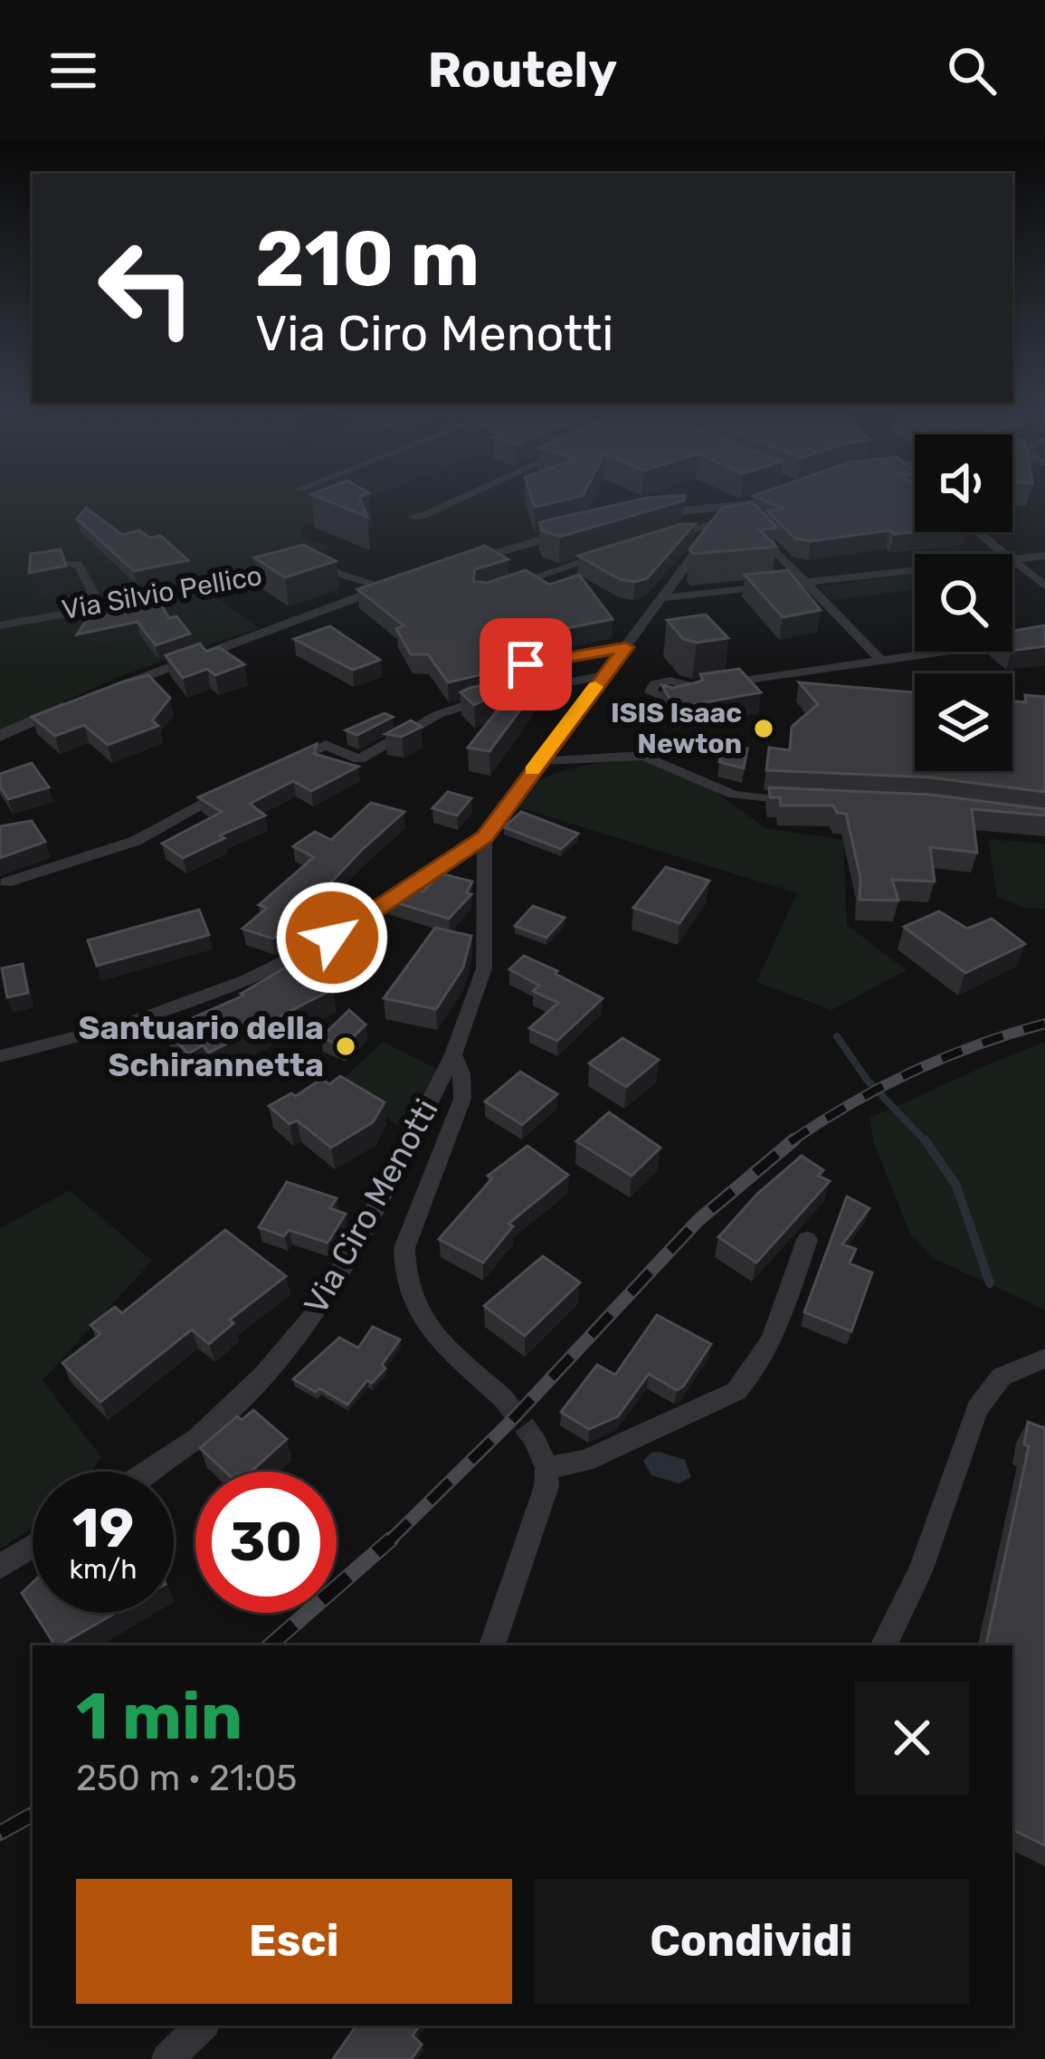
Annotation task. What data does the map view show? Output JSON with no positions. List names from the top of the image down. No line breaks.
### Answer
{"streets":{"street":["Via Silvio Pellico","Via Ciro Menotti"]},"places":["ISIS Isaac Newton","Santuario della Schirannetta"],"page":{"header":"Routely","turn":["210 m","Via Ciro Menotti"],"speed":"19 km/h","limit":"30","heading":["1 min","250 m · 21:05"],"buttons":["Esci","Condividi"]}}
